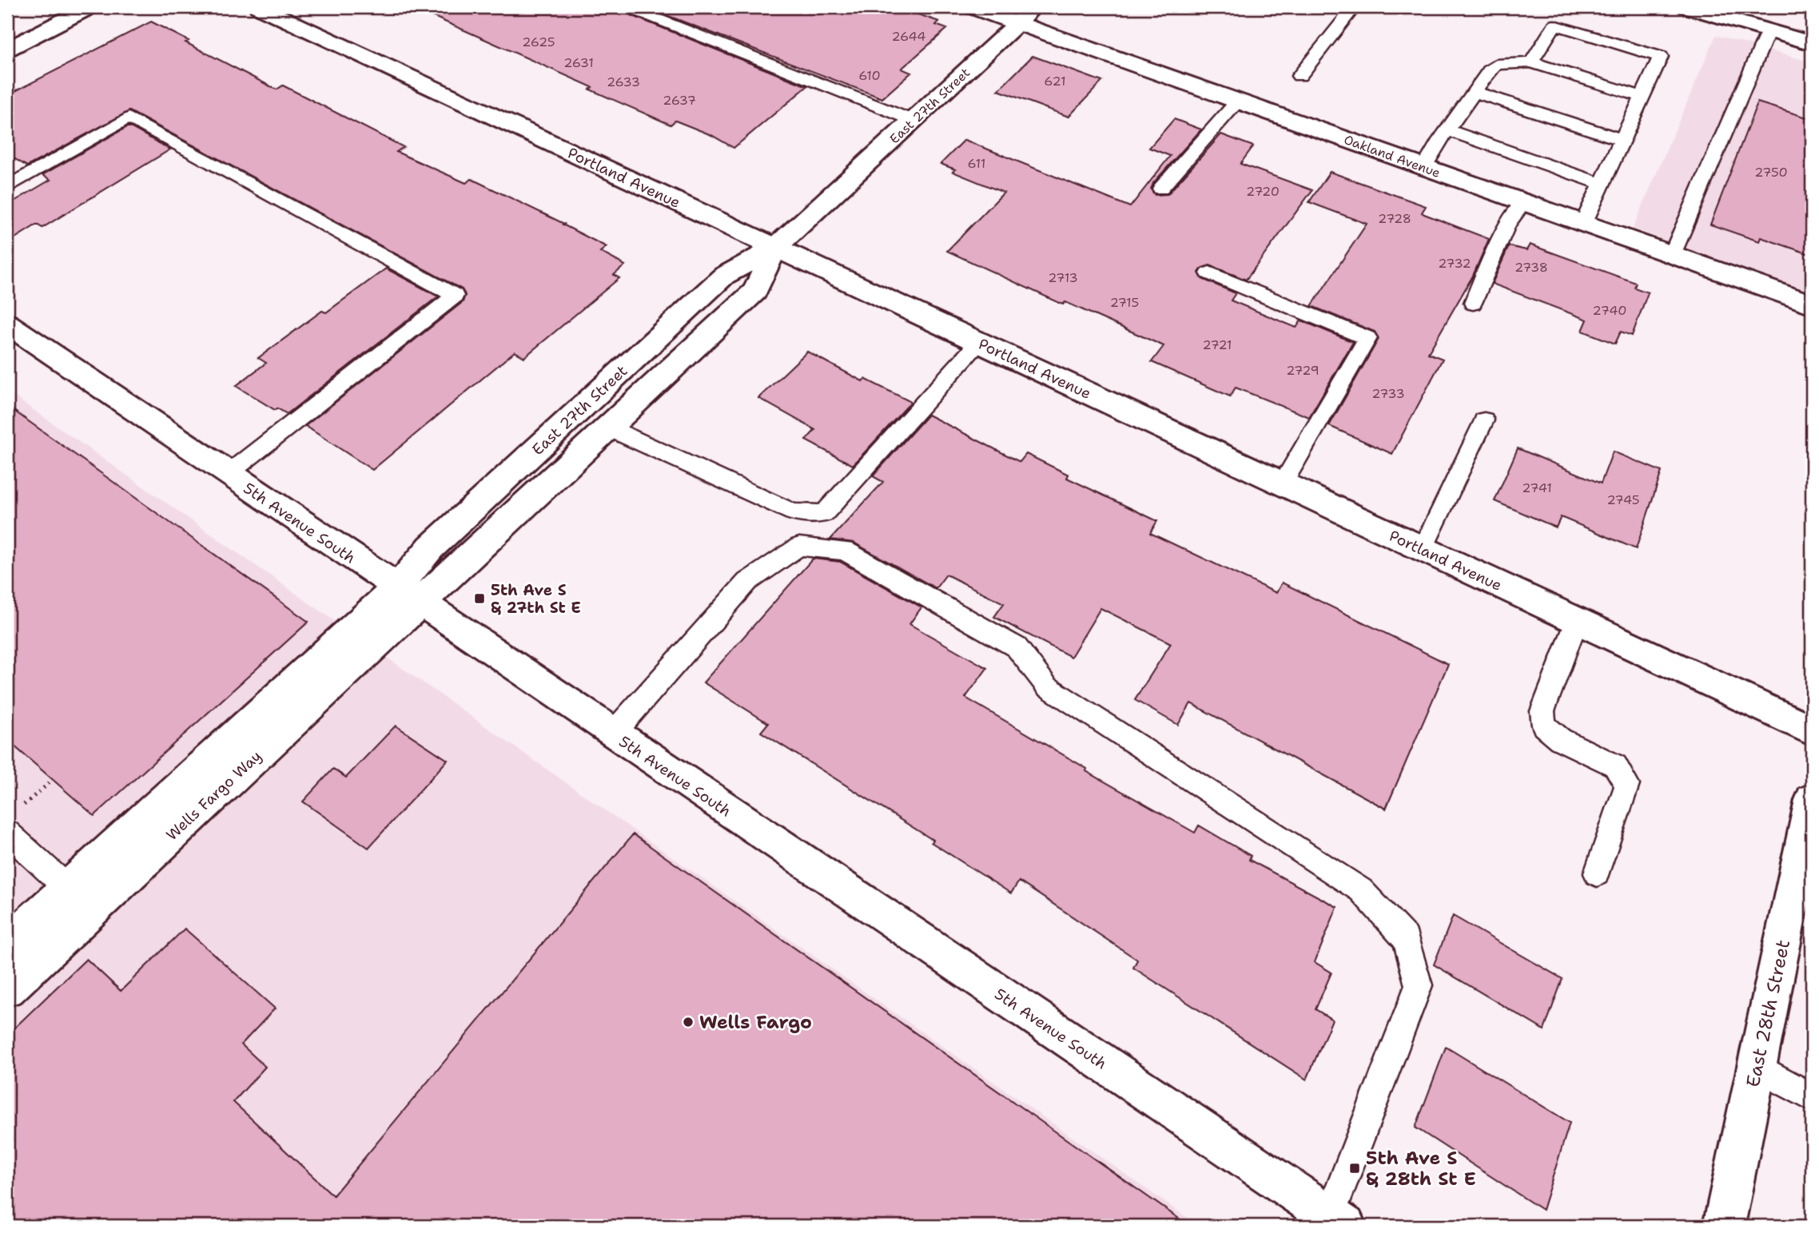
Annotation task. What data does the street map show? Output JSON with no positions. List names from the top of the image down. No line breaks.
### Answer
{"streets":{"street":["East 27th Street","Oakland Avenue","Portland Avenue","5th Avenue South","Wells Fargo Way","East 28th Street"]},"crossings":[["East 27th Street","Oakland Avenue"],["East 27th Street","Portland Avenue"],["East 27th Street","5th Avenue South"],["East 27th Street","Wells Fargo Way"],["5th Avenue South","Wells Fargo Way"]],"places":{"transit":["5th Ave S & 27th St E","5th Ave S & 28th St E"],"other":["Wells Fargo"]},"house_numbers":["2644","2625","2631","610","621","2633","2637","611","2750","2720","2728","2732","2738","2713","2715","2740","2721","2729","2733","2741","2745"]}
